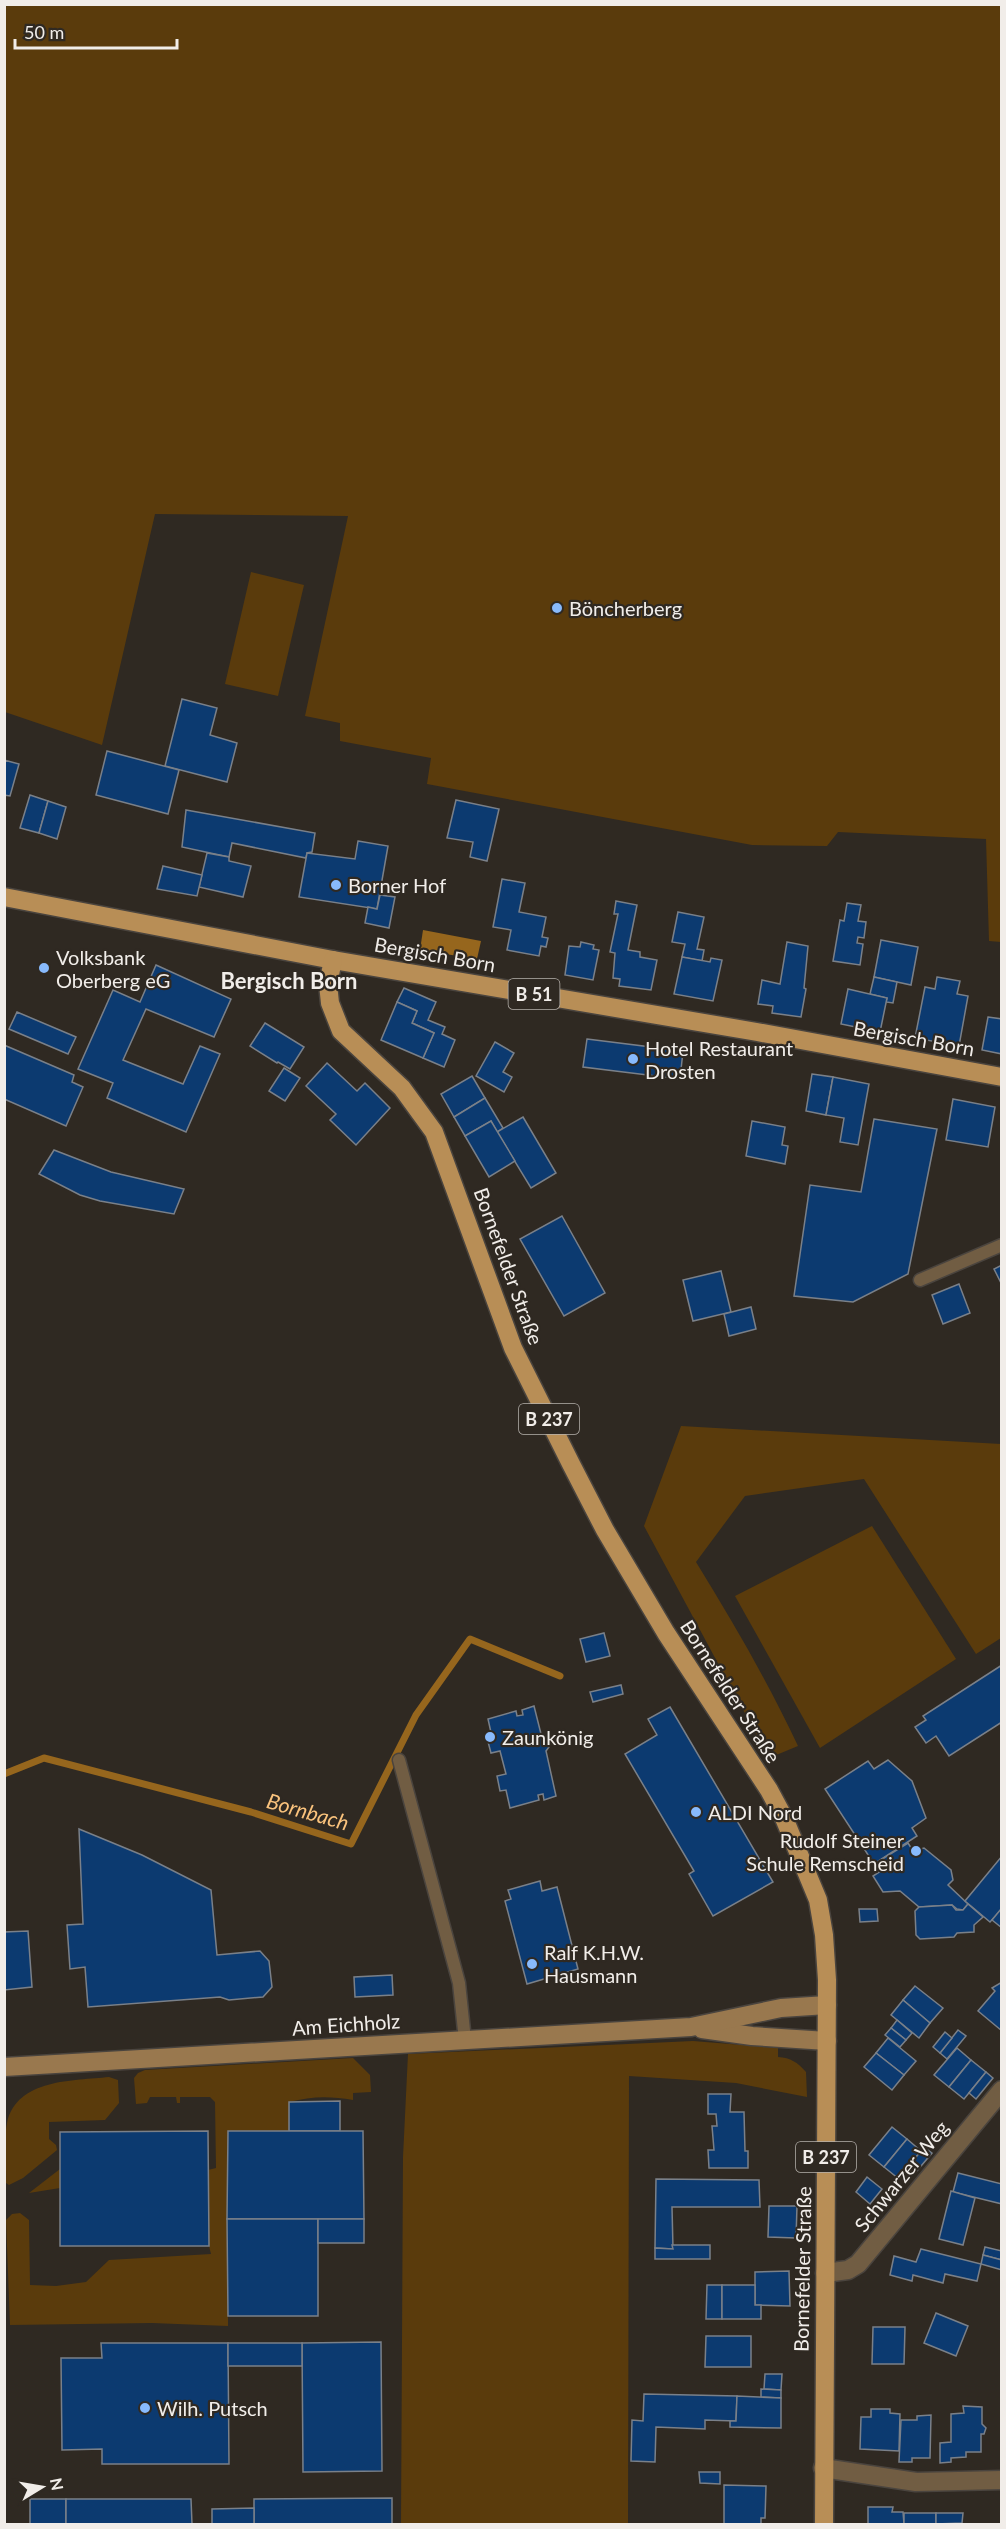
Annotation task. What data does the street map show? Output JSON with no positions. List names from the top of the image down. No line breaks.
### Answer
{"streets":{"main road":["Bergisch Born","B 51","Bornefelder Straße","B 237","Am Eichholz"],"street":["Schwarzer Weg"]},"crossings":[["Bergisch Born","Bornefelder Straße"],["Bornefelder Straße","Am Eichholz"],["Bornefelder Straße","Schwarzer Weg"]],"districts":["Bergisch Born"],"water":["Bornbach"],"places":["Böncherberg","Borner Hof","Volksbank Oberberg eG","Hotel Restaurant Drosten","Zaunkönig","ALDI Nord","Rudolf Steiner Schule Remscheid","Ralf K.H.W. Hausmann","Wilh. Putsch"],"scale_bar":"50 m","north":"right"}
